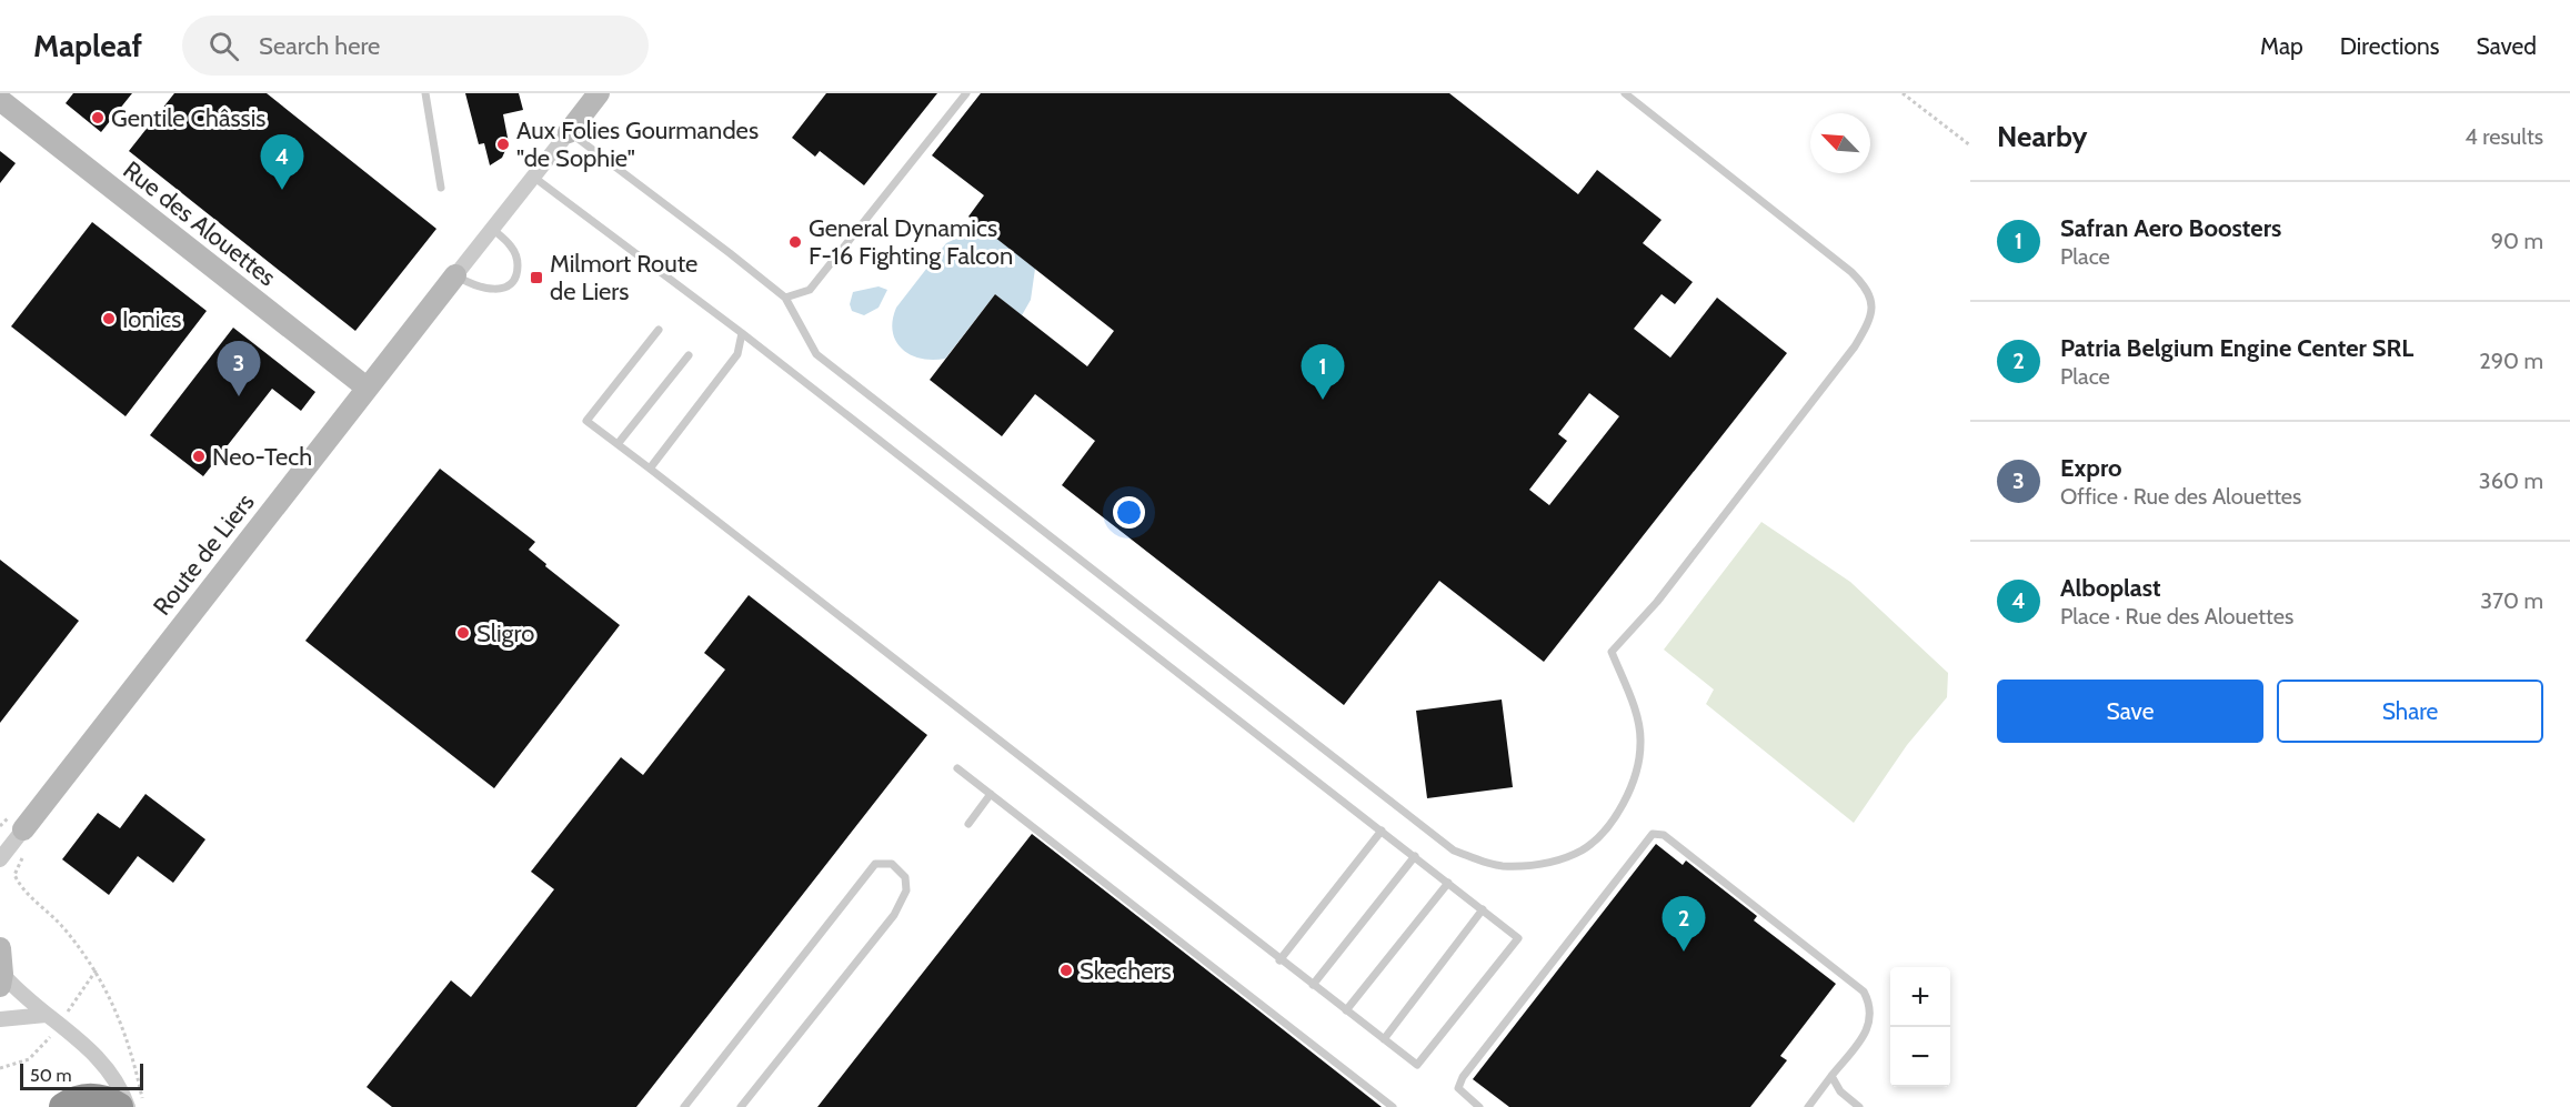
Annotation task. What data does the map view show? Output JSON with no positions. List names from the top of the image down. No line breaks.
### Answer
{"streets":{"street":["Rue des Alouettes","Route de Liers"]},"crossings":[["Rue des Alouettes","Route de Liers"]],"places":{"other":["Gentile Châssis","Aux Folies Gourmandes \"de Sophie\"","General Dynamics F-16 Fighting Falcon","Ionics","Neo-Tech","Sligro","Skechers"],"transit":["Milmort Route de Liers"]},"scale_bar":"50 m","north":"top left","page":{"header":"Mapleaf","search":"Search here","nav":["Map","Directions","Saved"],"heading":["Nearby","4 results"],"pins":["4","3","1","2"],"list":[{"mark":"1","name":"Safran Aero Boosters","note":"Place","value":"90 m"},{"mark":"2","name":"Patria Belgium Engine Center SRL","note":"Place","value":"290 m"},{"mark":"3","name":"Expro","note":"Office · Rue des Alouettes","value":"360 m"},{"mark":"4","name":"Alboplast","note":"Place · Rue des Alouettes","value":"370 m"}],"buttons":["Save","Share"],"map_buttons":["+","−"],"scale":"50 m"}}
